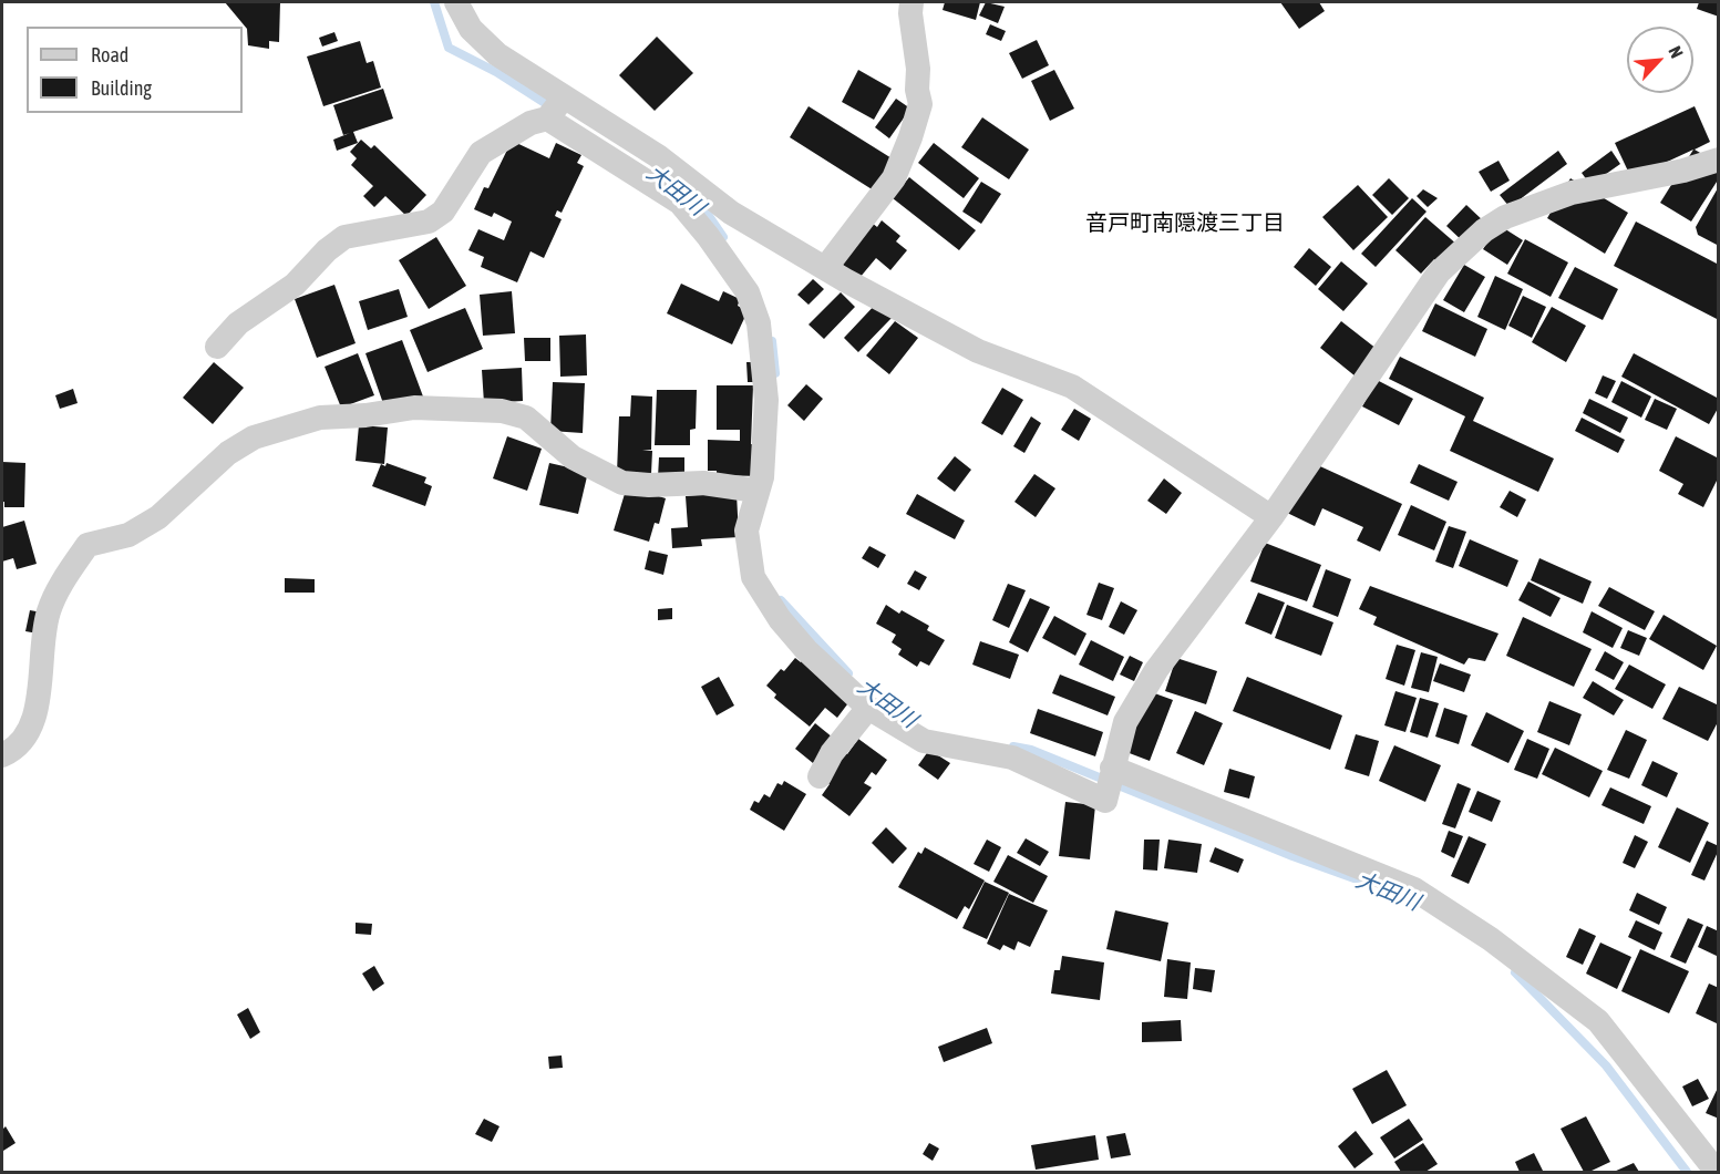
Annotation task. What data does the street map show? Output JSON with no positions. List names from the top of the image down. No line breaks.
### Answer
{"districts":["音戸町南隠渡三丁目"],"water":["大田川"],"legend":["Road","Building"],"north":"top right"}
